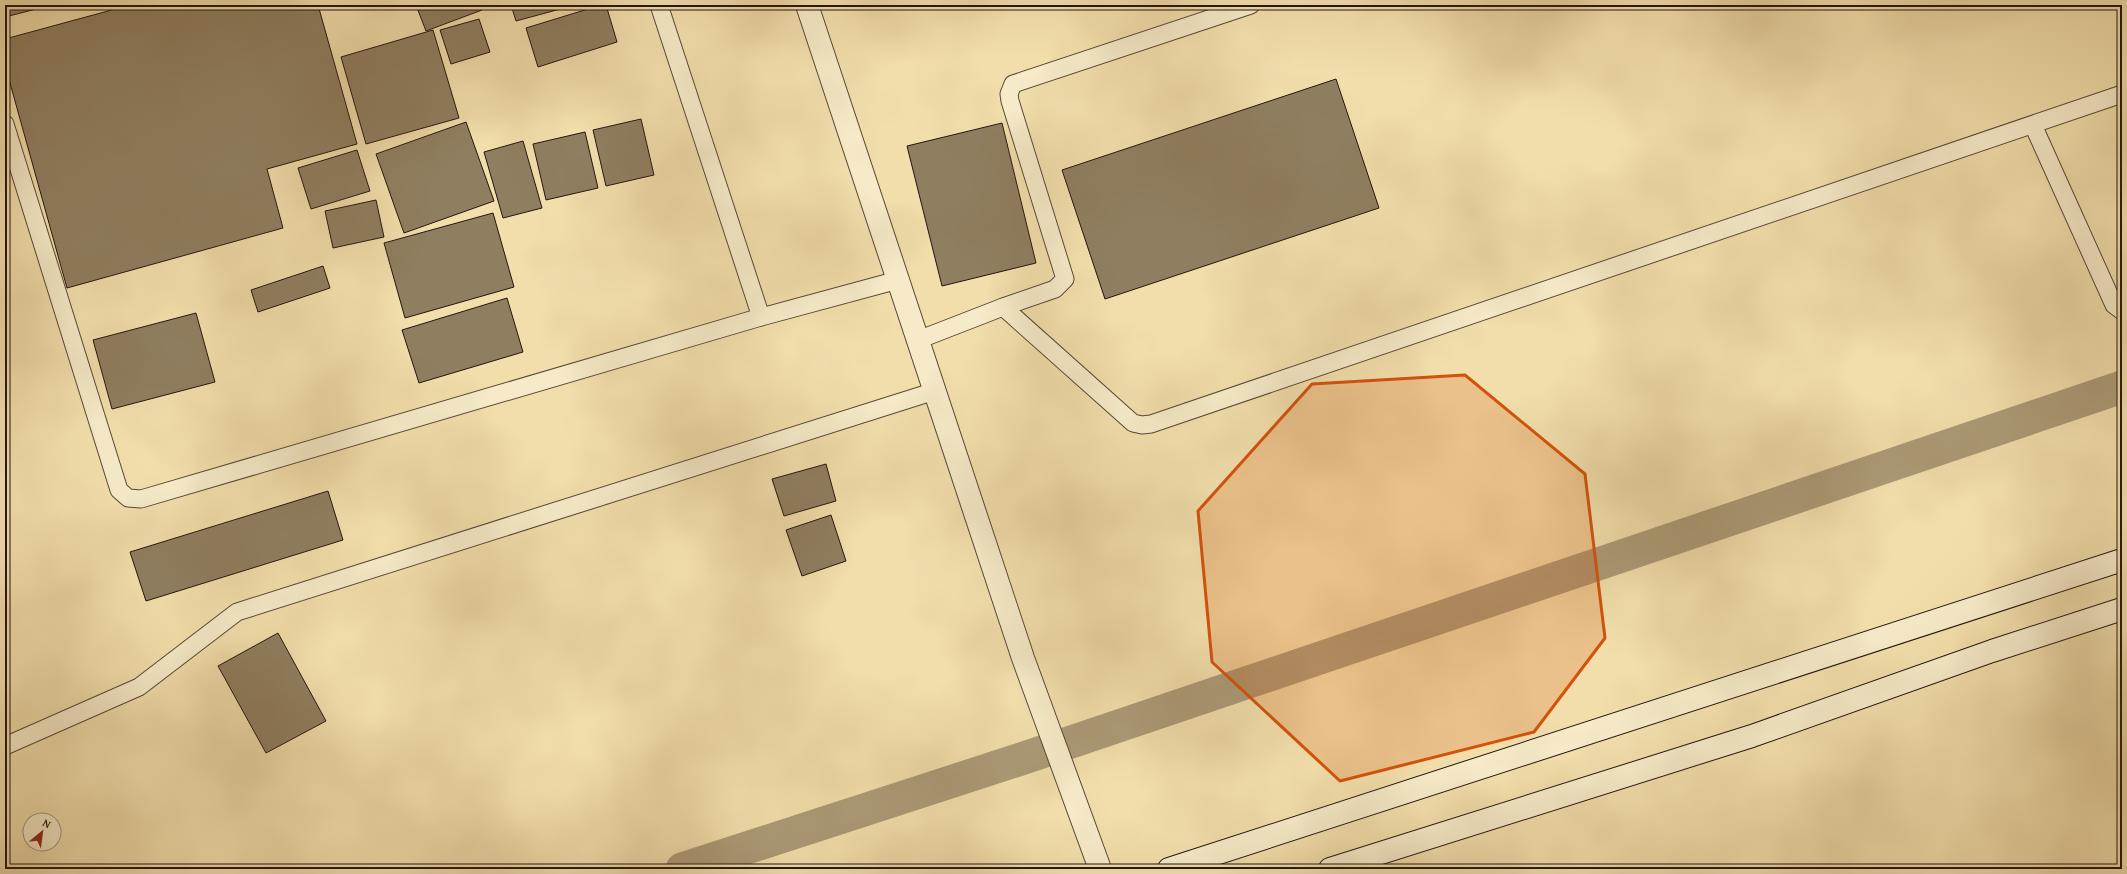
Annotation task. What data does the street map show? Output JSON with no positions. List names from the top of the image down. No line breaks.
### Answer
{"north":"top right"}
